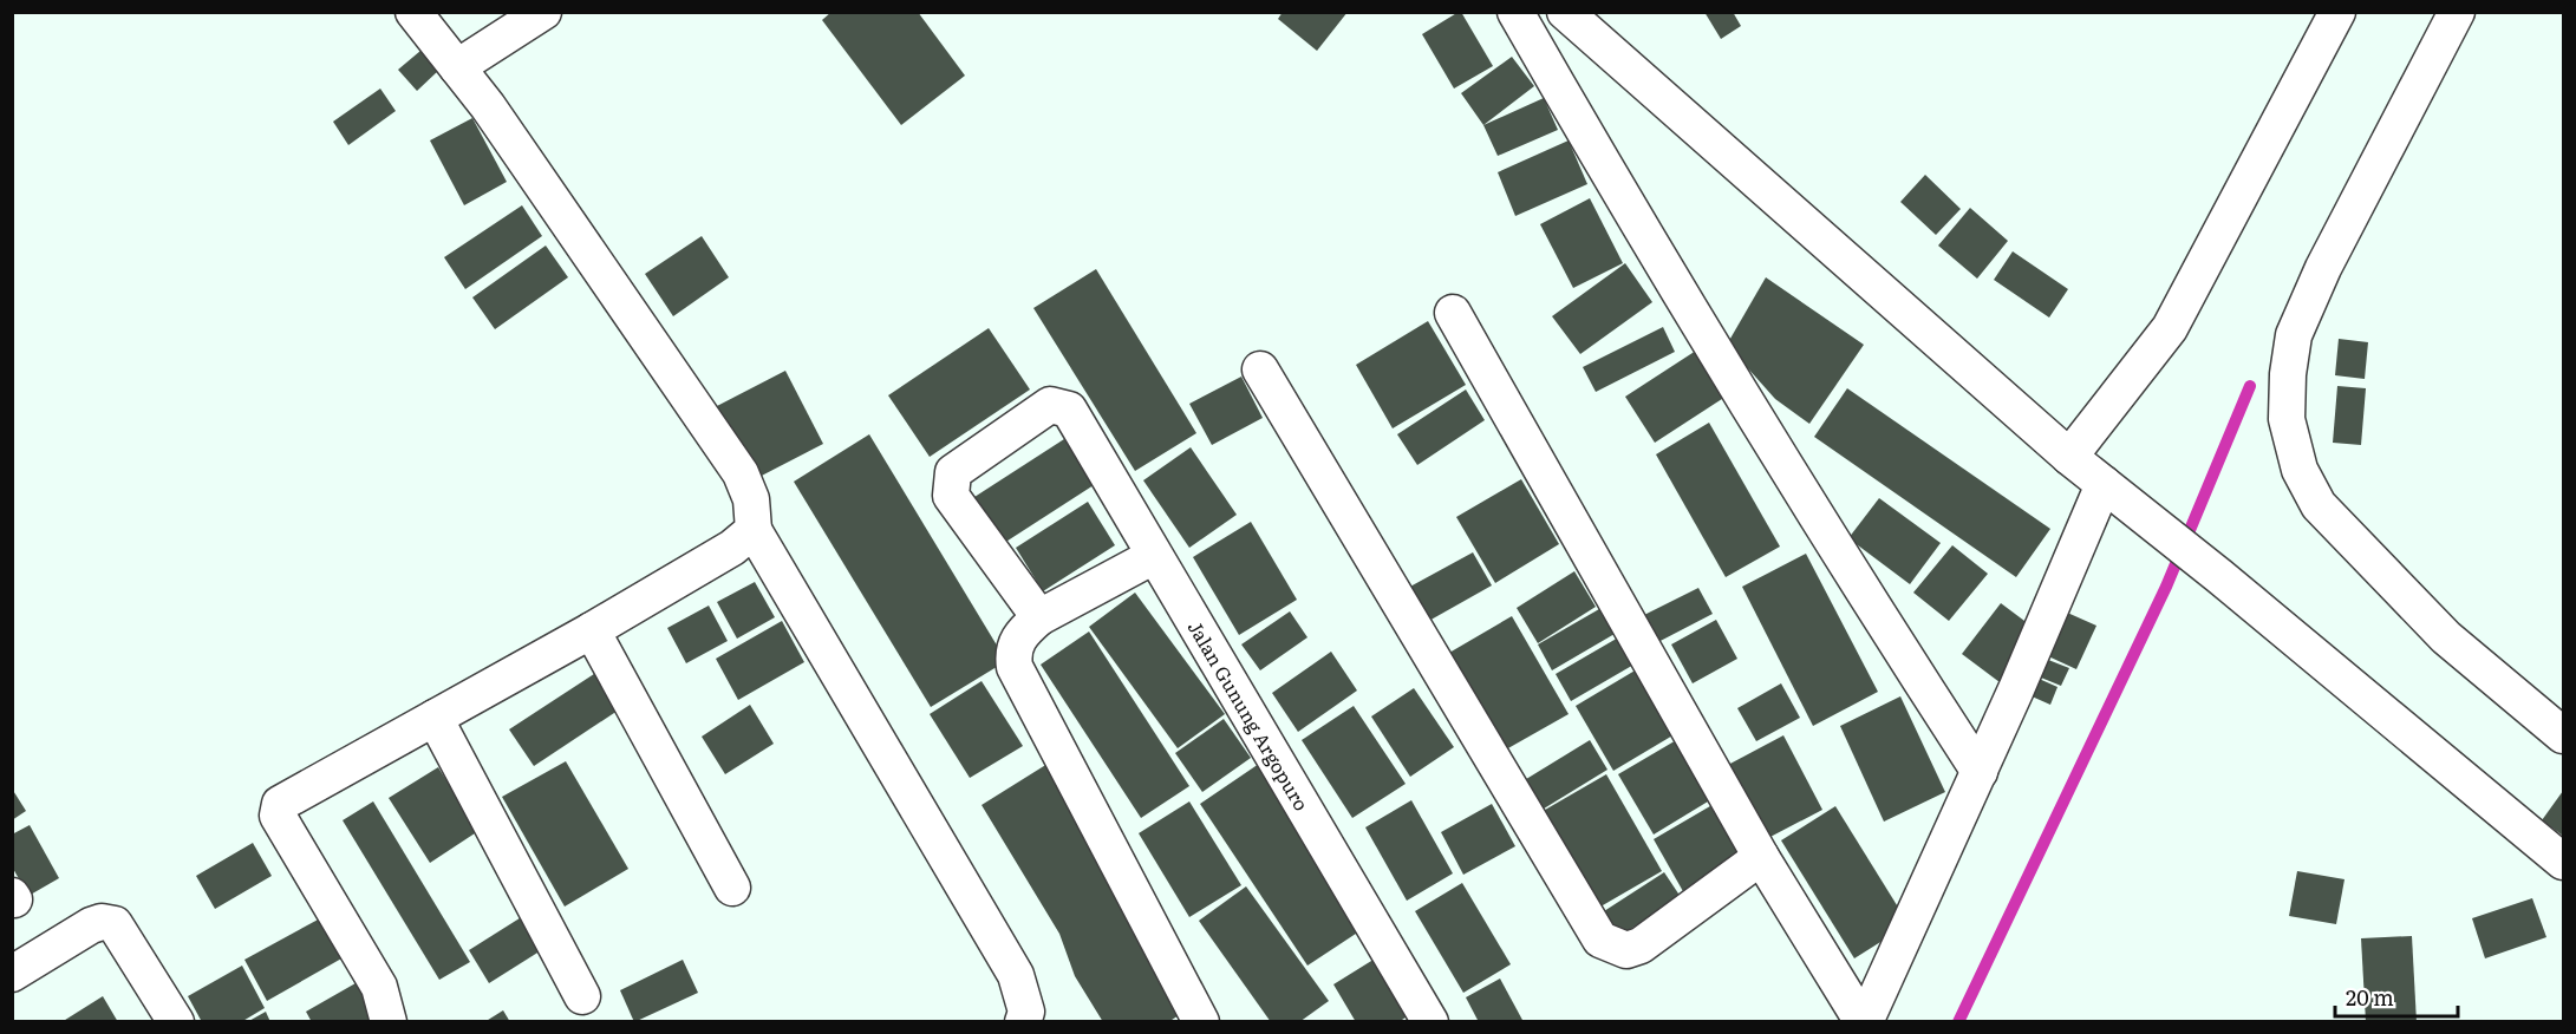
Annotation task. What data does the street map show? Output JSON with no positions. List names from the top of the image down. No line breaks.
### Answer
{"streets":{"street":["Jalan Gunung Argopuro"]},"scale_bar":"20 m"}
